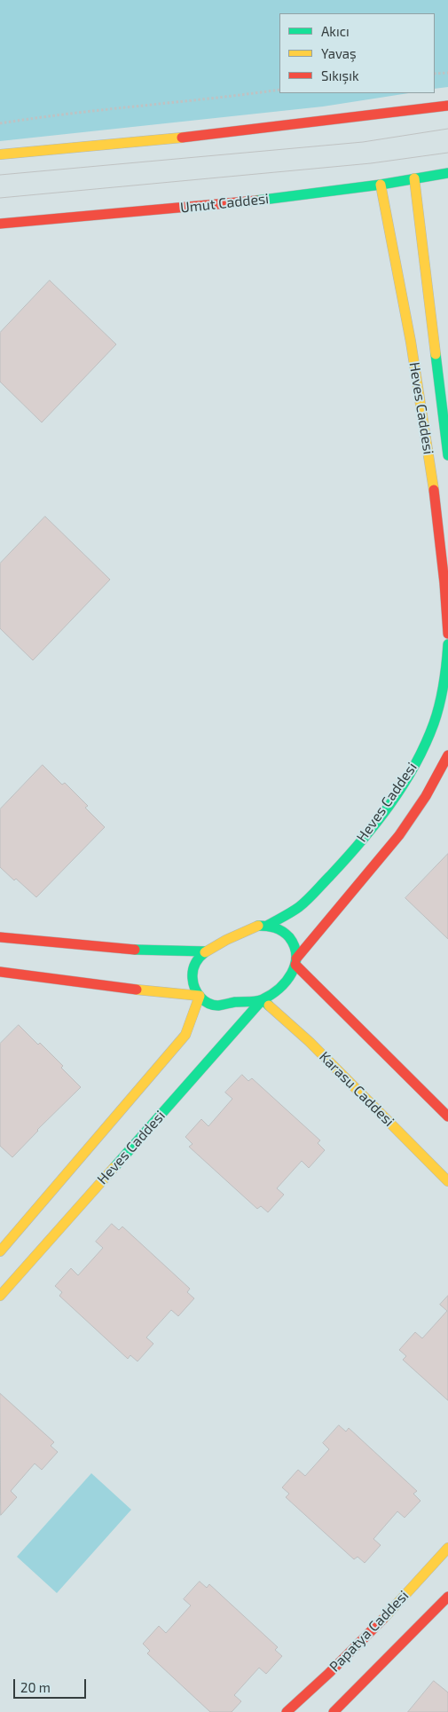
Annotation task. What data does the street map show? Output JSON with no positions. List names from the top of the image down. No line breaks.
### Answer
{"streets":{"street":["Umut Caddesi","Heves Caddesi","Karasu Caddesi","Papatya Caddesi"]},"crossings":[["Umut Caddesi","Heves Caddesi"],["Heves Caddesi","Karasu Caddesi"]],"legend":["Akıcı","Yavaş","Sıkışık"],"scale_bar":"20 m"}
